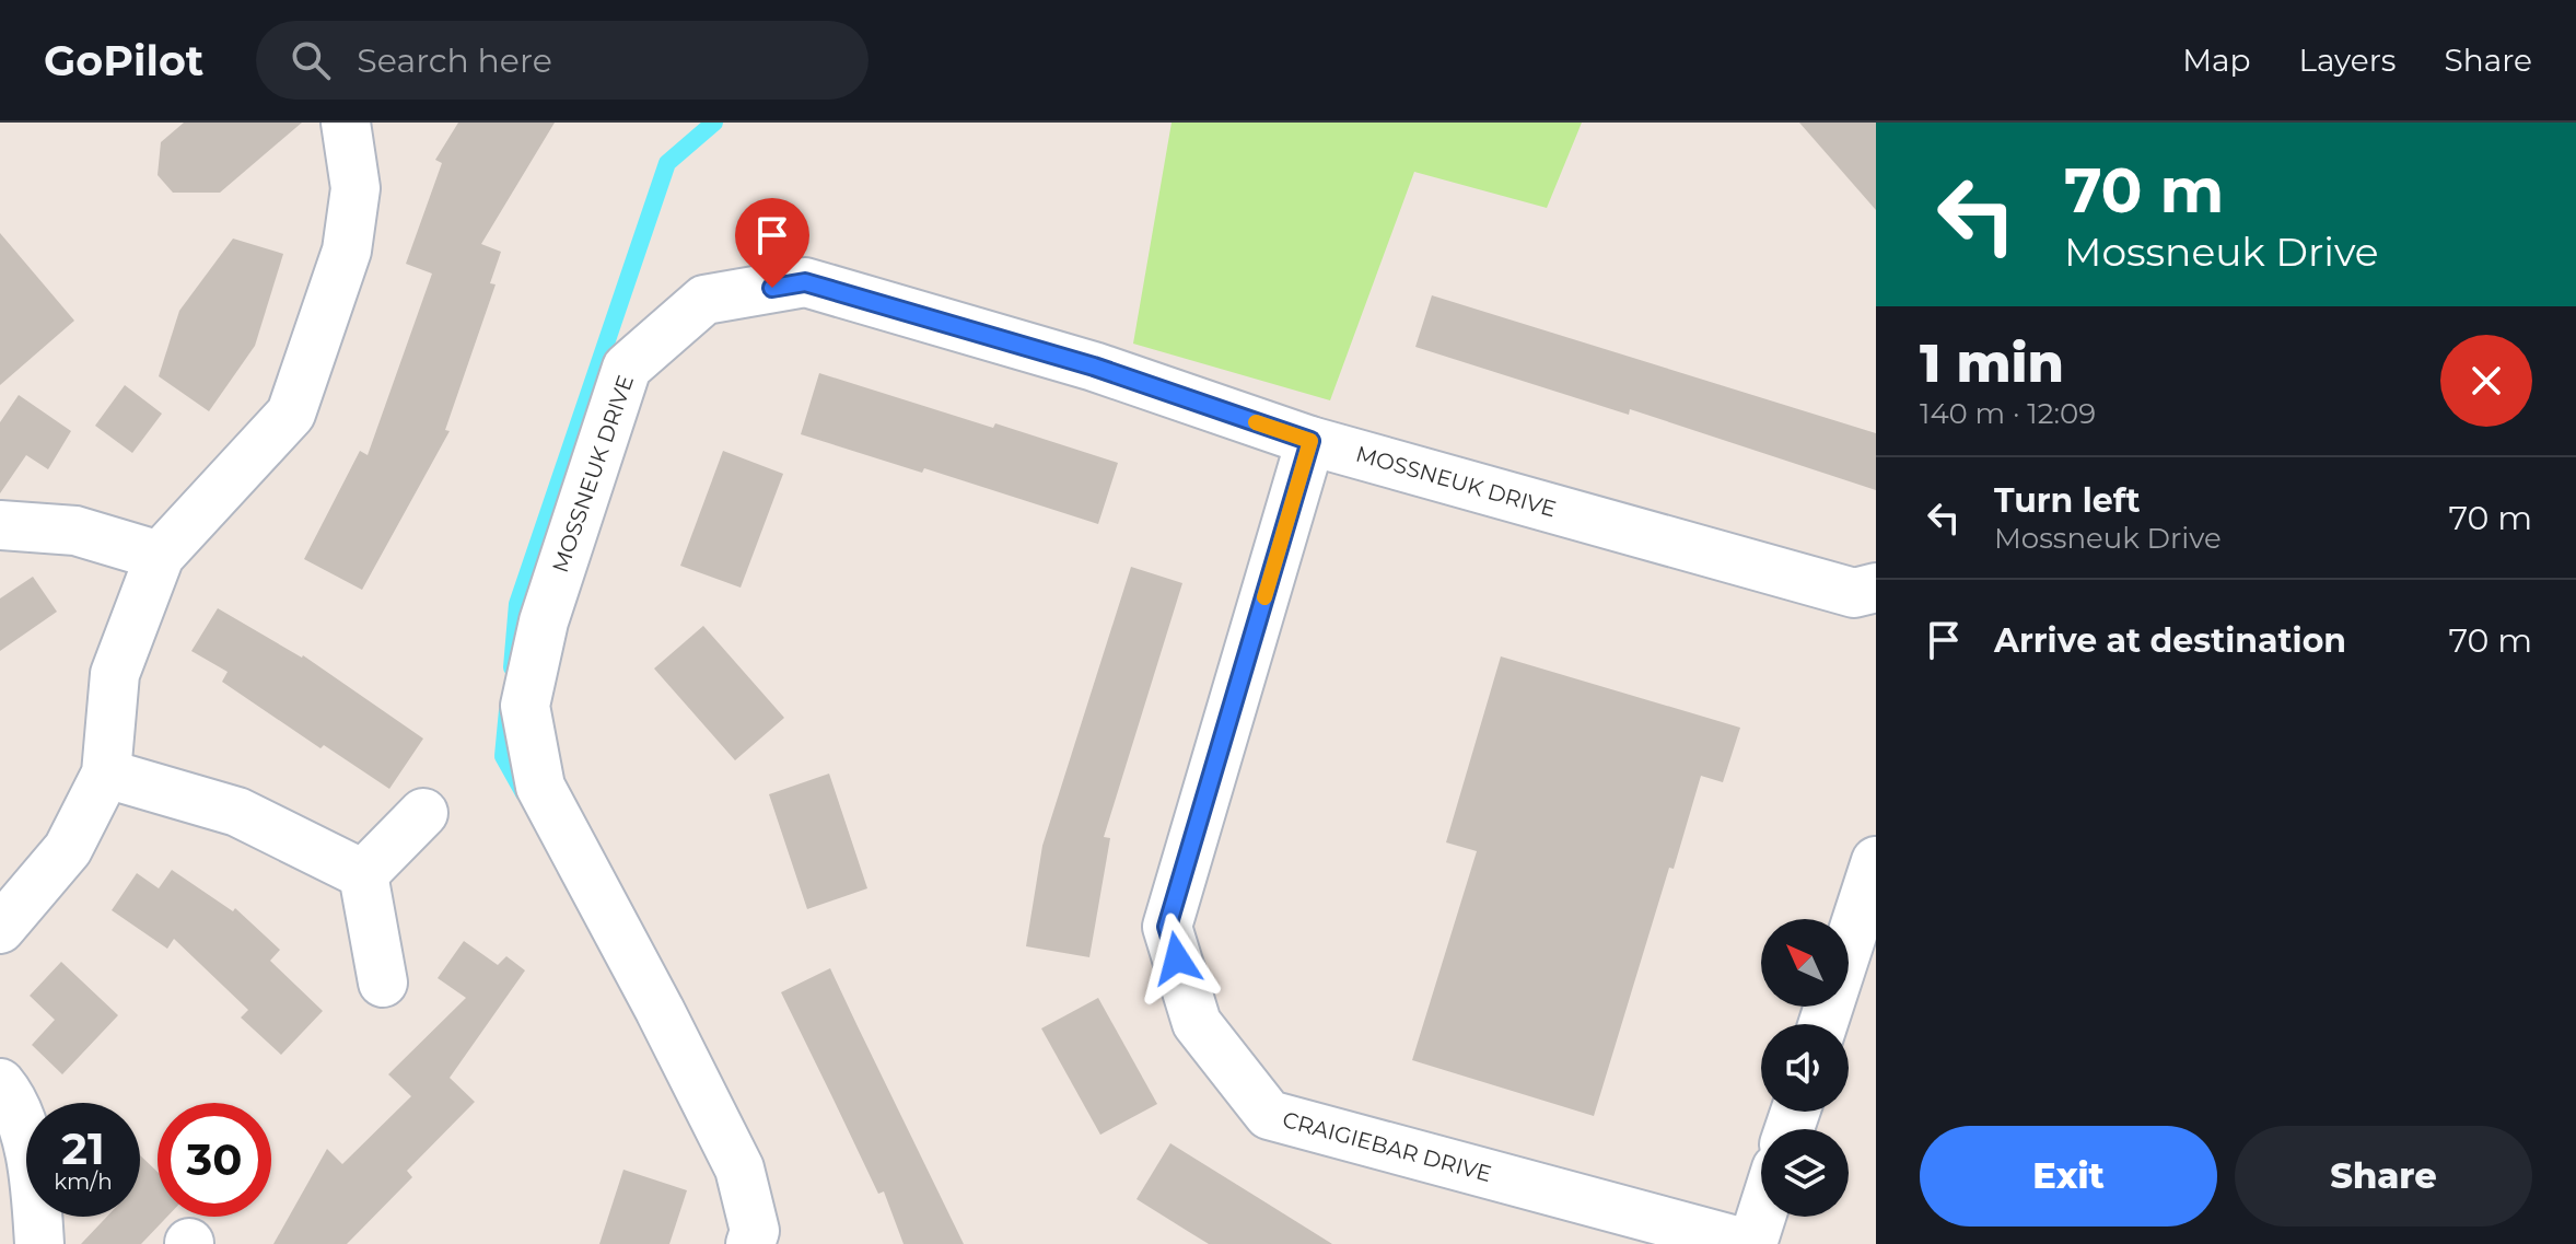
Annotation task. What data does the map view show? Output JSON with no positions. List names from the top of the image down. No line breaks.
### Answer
{"streets":{"street":["MOSSNEUK DRIVE","CRAIGIEBAR DRIVE"]},"crossings":[["MOSSNEUK DRIVE","CRAIGIEBAR DRIVE"]],"north":"top left","page":{"header":"GoPilot","search":"Search here","nav":["Map","Layers","Share"],"turn":["70 m","Mossneuk Drive"],"heading":["1 min","140 m · 12:09"],"list":[{"name":"Turn left","note":"Mossneuk Drive","value":"70 m"},{"name":"Arrive at destination","value":"70 m"}],"speed":"21 km/h","limit":"30","buttons":["Exit","Share"]}}
